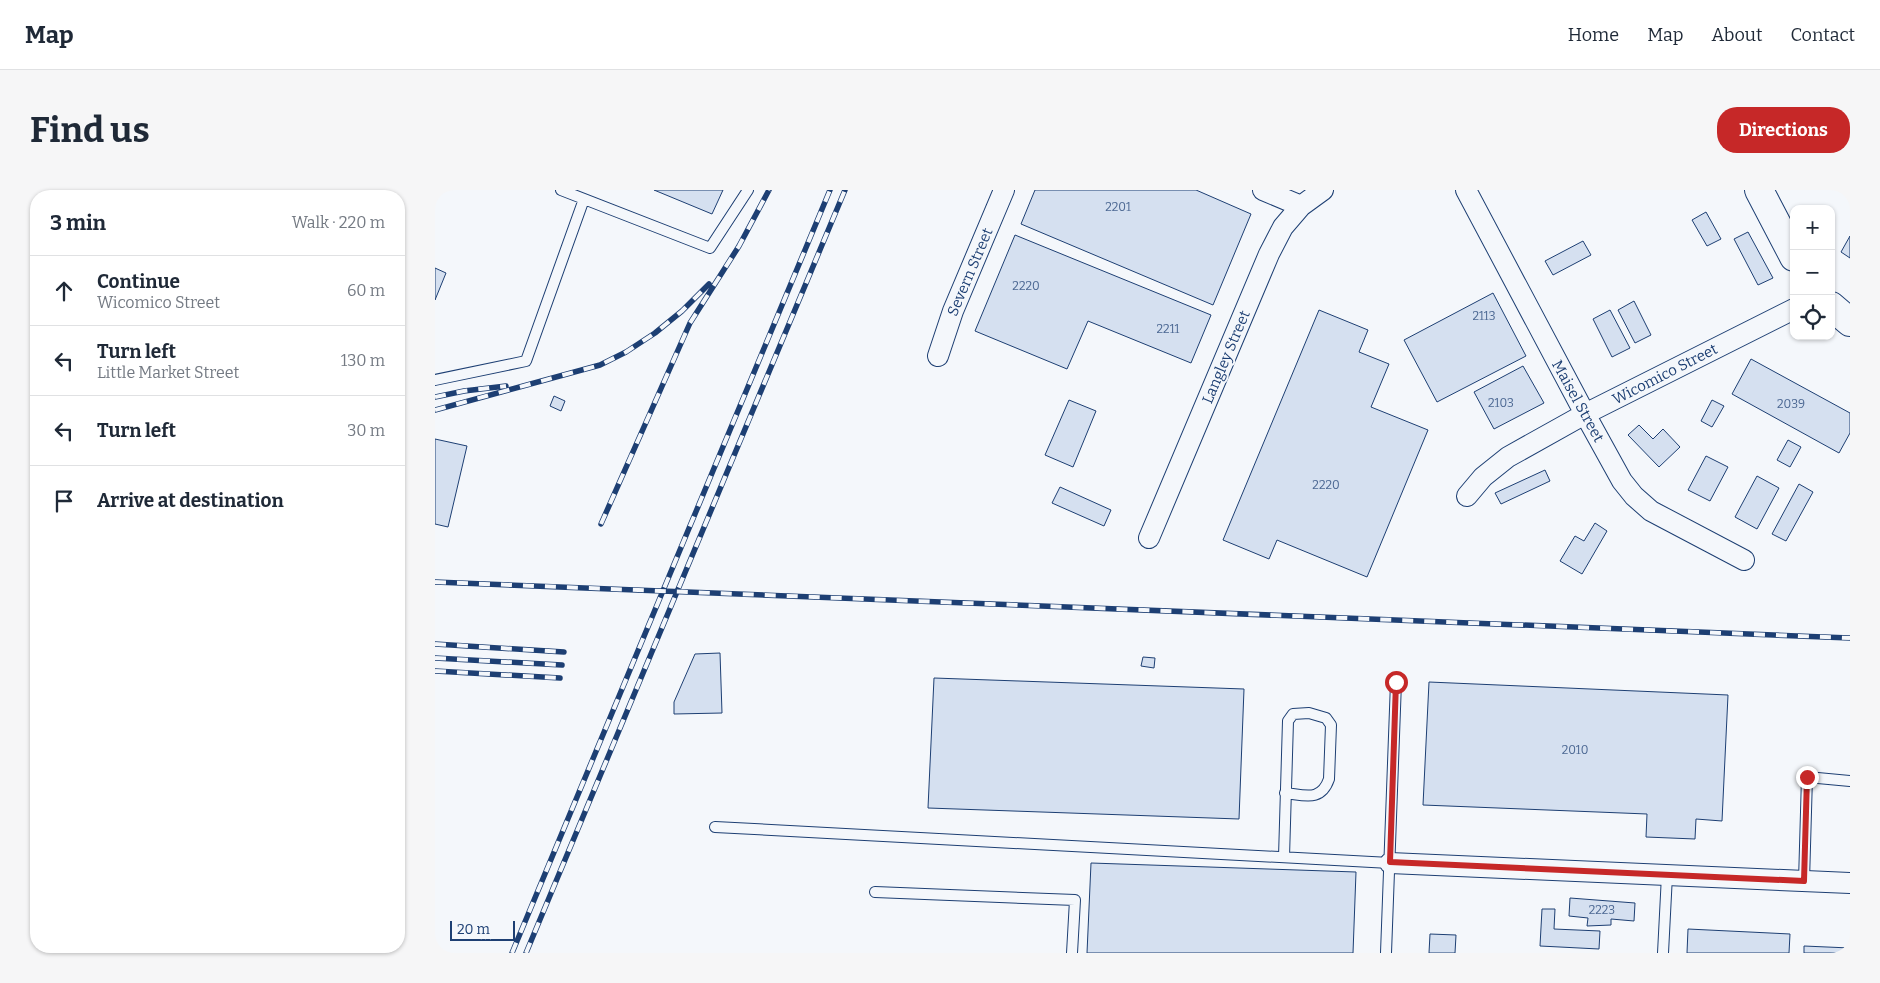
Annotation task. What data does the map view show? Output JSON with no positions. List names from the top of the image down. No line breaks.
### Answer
{"streets":{"street":["Severn Street","Langley Street","Wicomico Street","Maisel Street"]},"crossings":[["Wicomico Street","Maisel Street"]],"house_numbers":["2201","2220","2113","2211","2103","2039","2220","2010","2223"],"scale_bar":"20 m","page":{"header":"Map","nav":["Home","Map","About","Contact"],"buttons":"Directions","title":"Find us","heading":["3 min","Walk · 220 m"],"map_buttons":["+","−"],"list":[["Continue","Wicomico Street","60 m"],["Turn left","Little Market Street","130 m"],["Turn left","30 m"],"Arrive at destination"],"scale":"20 m"}}
